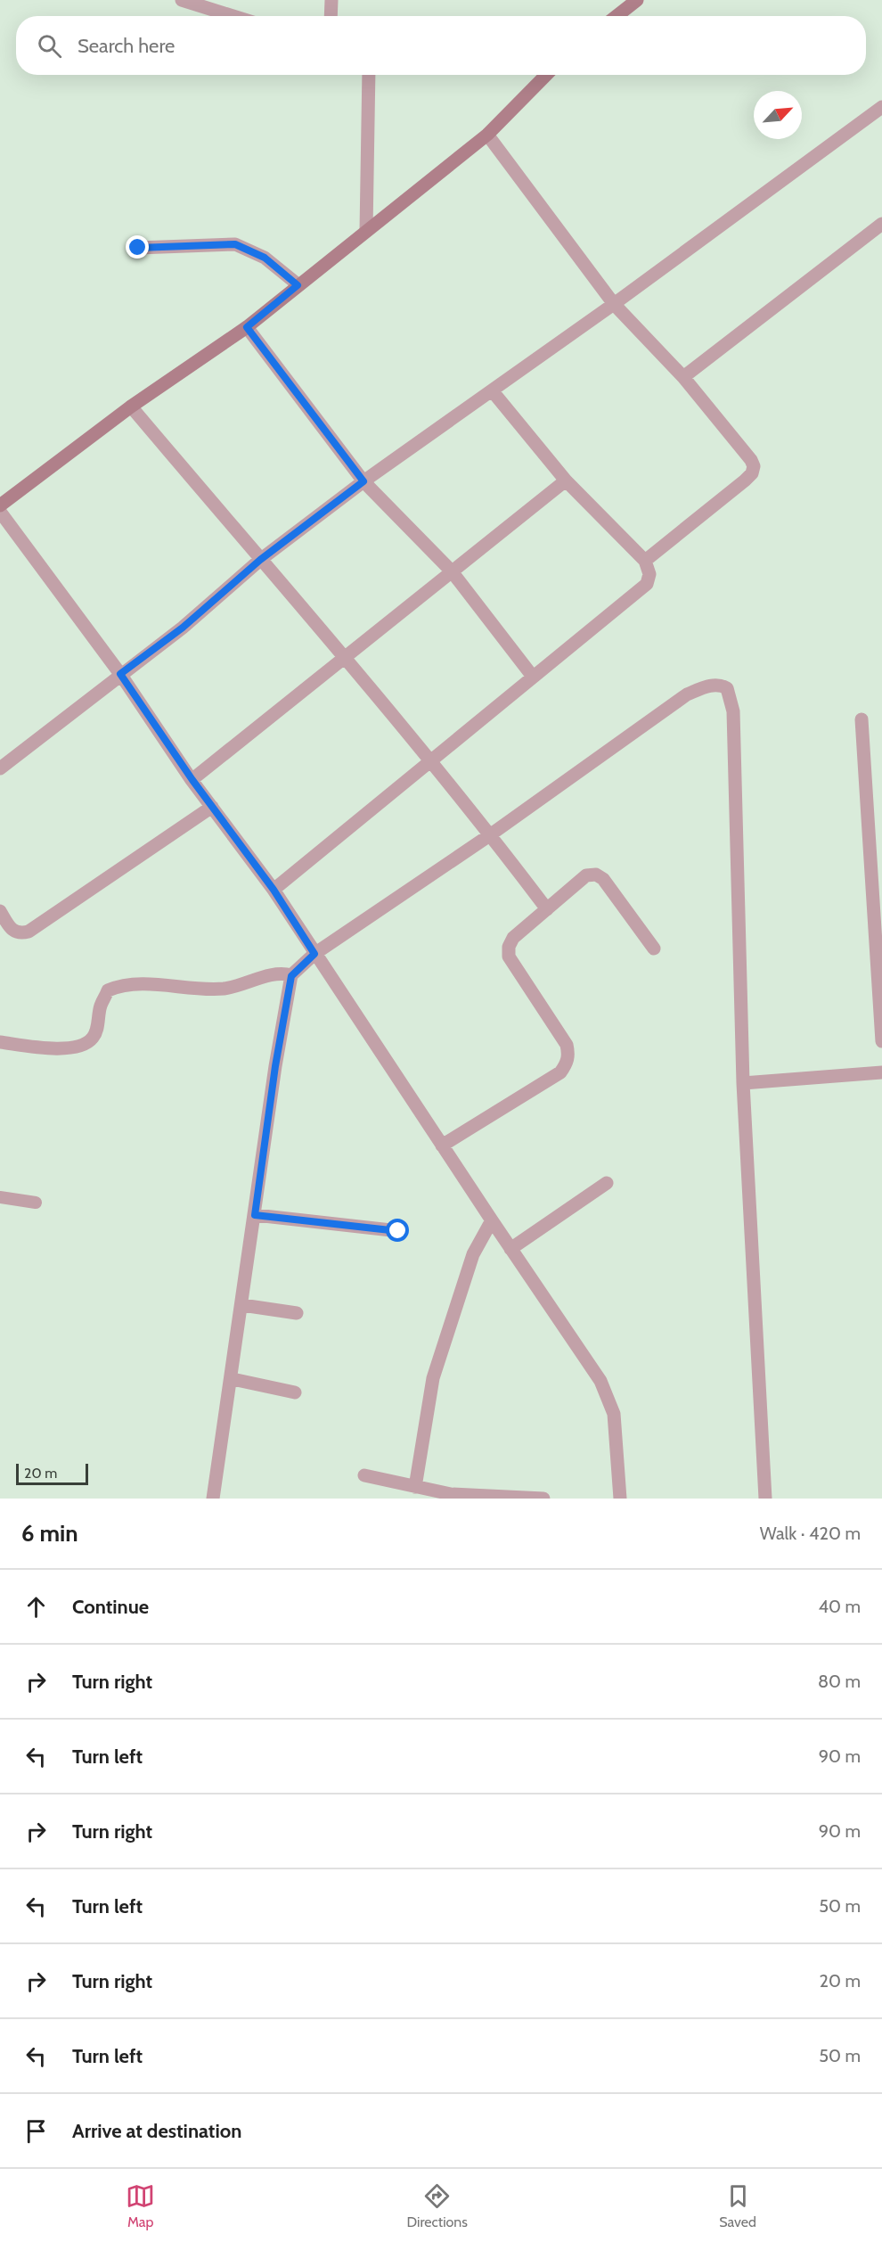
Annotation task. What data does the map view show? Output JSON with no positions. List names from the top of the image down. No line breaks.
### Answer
{"scale_bar":"20 m","north":"top right","page":{"search":"Search here","scale":"20 m","heading":["6 min","Walk · 420 m"],"list":[["Continue","40 m"],["Turn right","80 m"],["Turn left","90 m"],["Turn right","90 m"],["Turn left","50 m"],["Turn right","20 m"],["Turn left","50 m"],"Arrive at destination"],"nav":["Map","Directions","Saved"]}}
